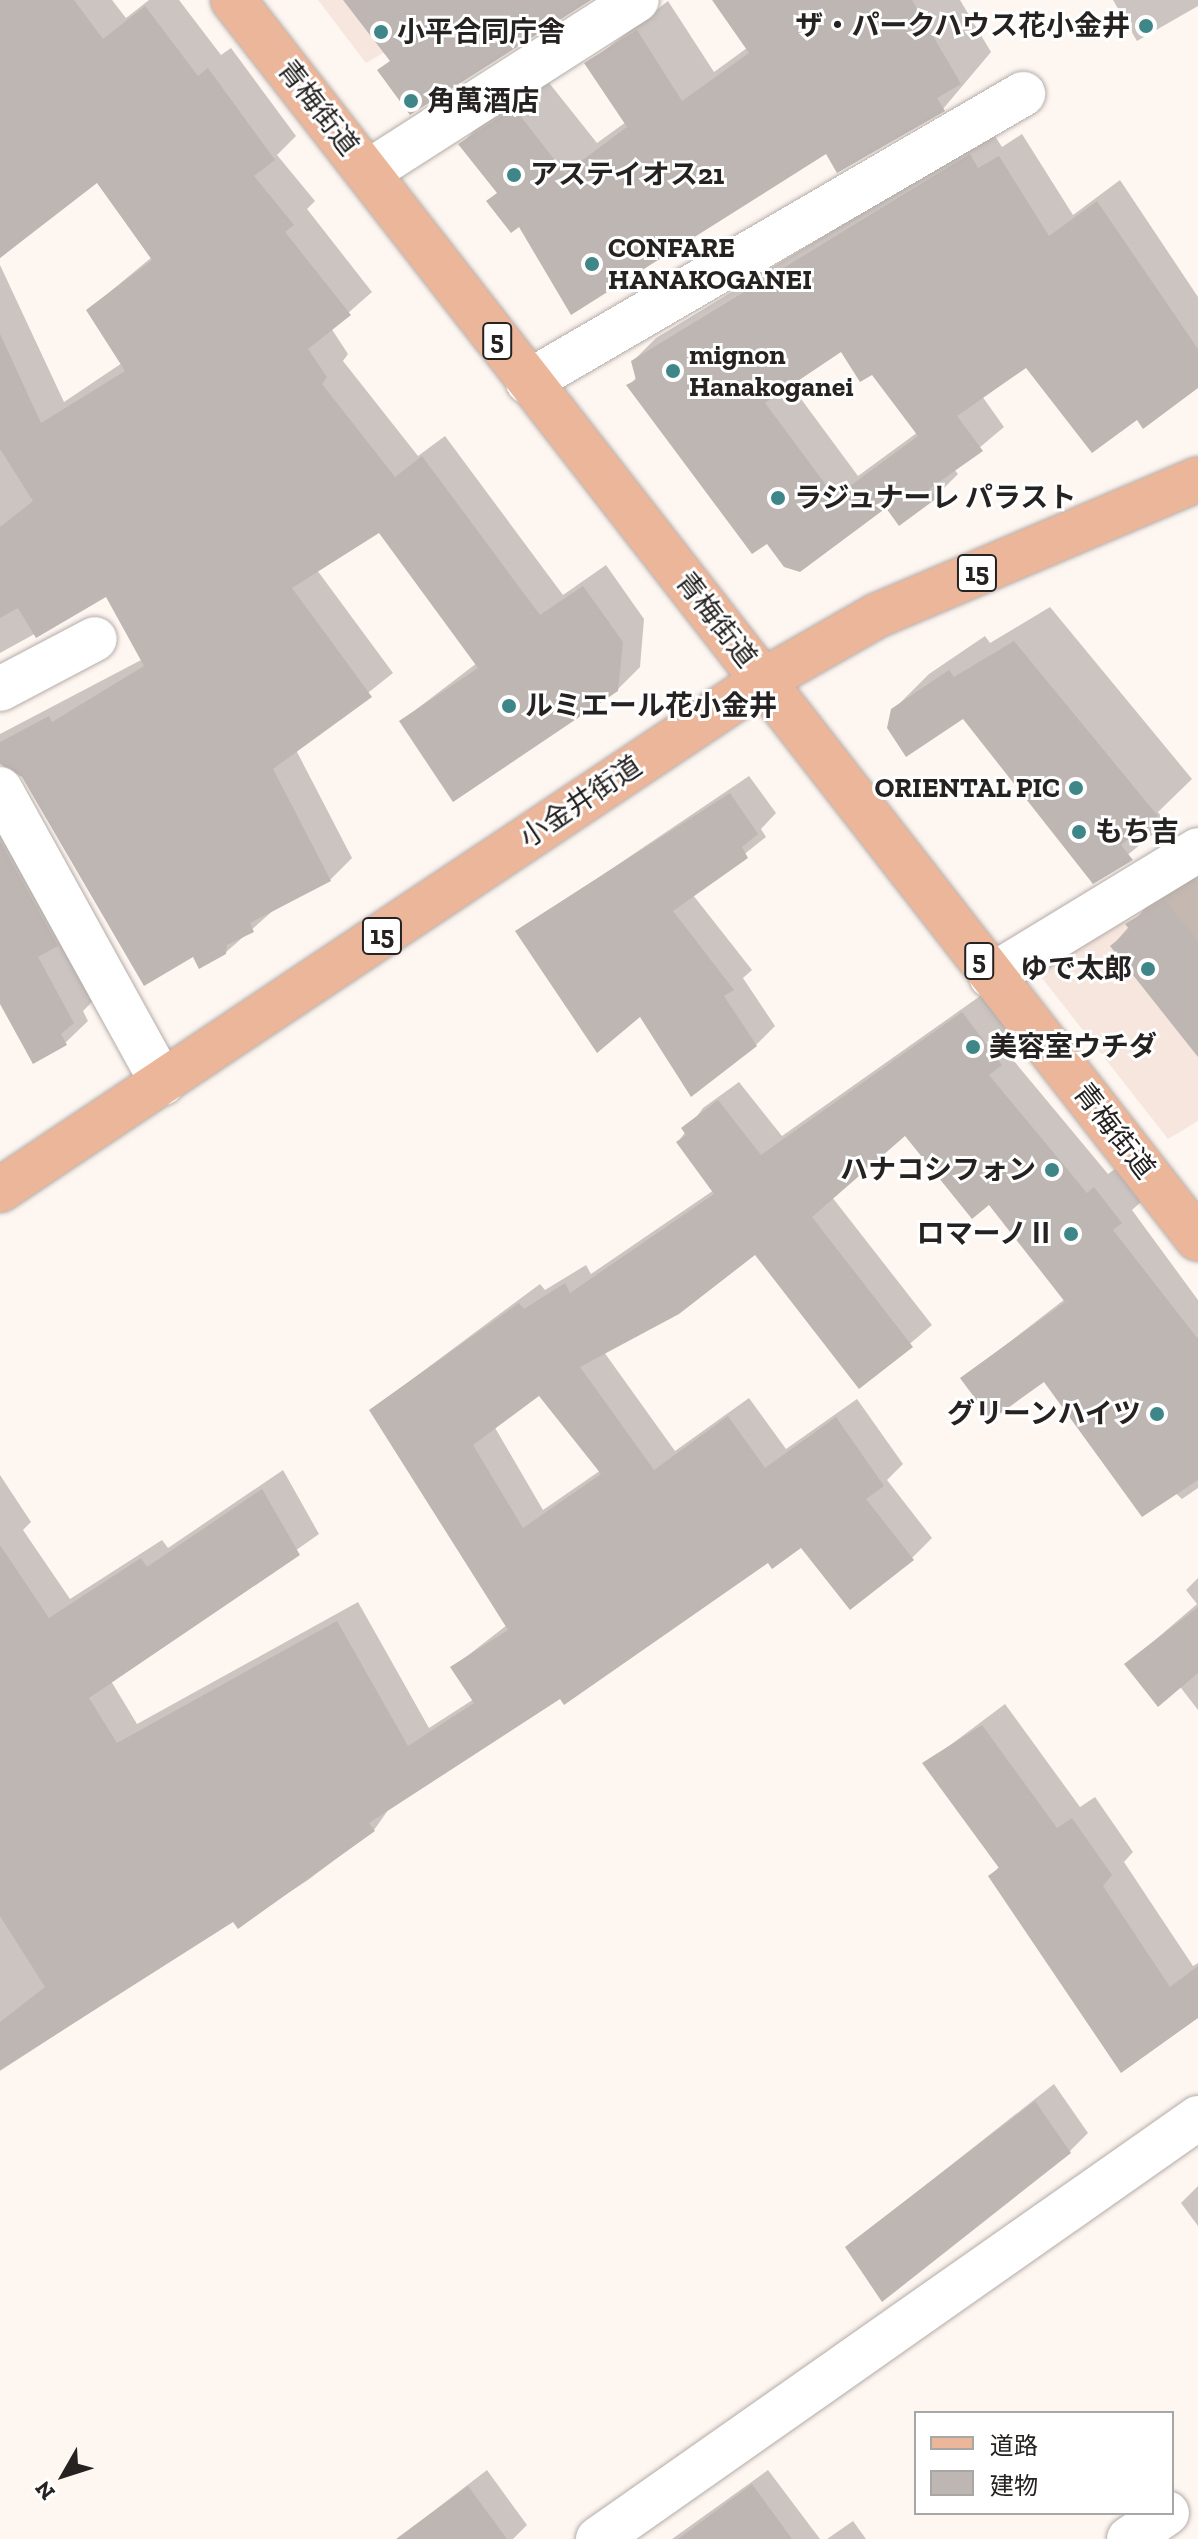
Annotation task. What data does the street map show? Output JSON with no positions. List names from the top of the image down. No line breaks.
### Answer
{"streets":{"main road":["青梅街道","5","15","小金井街道"]},"crossings":[["青梅街道","小金井街道"]],"places":["ザ・パークハウス花小金井","小平合同庁舎","角萬酒店","アステイオス21","CONFARE HANAKOGANEI","mignon Hanakoganei","ラジュナーレ パラスト","ルミエール花小金井","ORIENTAL PIC","もち吉","ゆで太郎","美容室ウチダ","ハナコシフォン","ロマーノⅡ","グリーンハイツ"],"legend":["道路","建物"],"north":"bottom left"}
